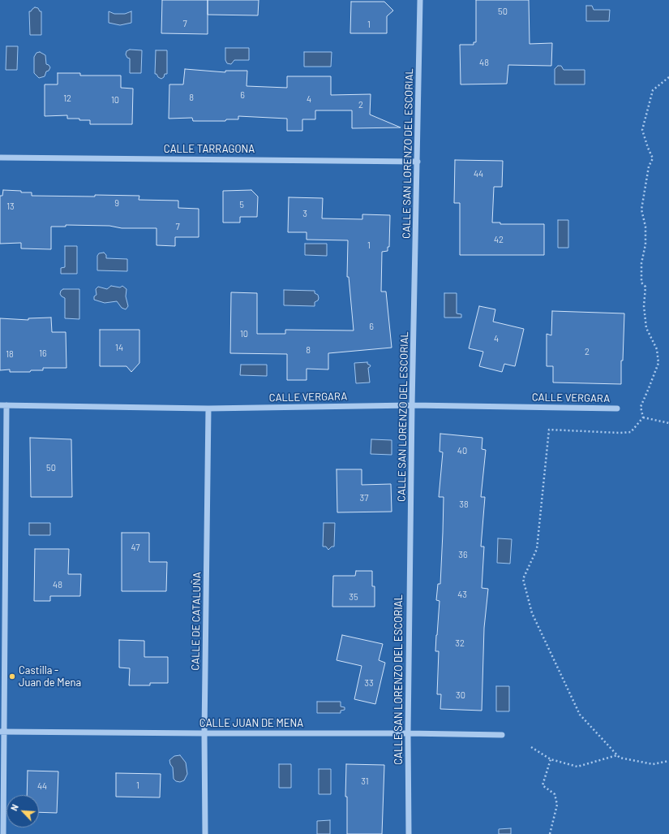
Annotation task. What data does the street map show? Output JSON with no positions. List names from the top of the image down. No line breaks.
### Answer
{"streets":{"street":["CALLE TARRAGONA","CALLE SAN LORENZO DEL ESCORIAL","CALLE VERGARA","CALLE DE CATALUÑA","CALLE JUAN DE MENA"]},"crossings":[["CALLE TARRAGONA","CALLE SAN LORENZO DEL ESCORIAL"],["CALLE SAN LORENZO DEL ESCORIAL","CALLE VERGARA"],["CALLE SAN LORENZO DEL ESCORIAL","CALLE JUAN DE MENA"],["CALLE VERGARA","CALLE DE CATALUÑA"],["CALLE DE CATALUÑA","CALLE JUAN DE MENA"]],"places":["Castilla - Juan de Mena"],"house_numbers":["50","7","1","48","6","8","12","4","10","2","44","9","5","13","3","7","42","1","6","10","4","14","8","2","16","18","40","50","37","38","47","36","48","43","35","32","33","30","31","1","44"],"north":"top left"}
